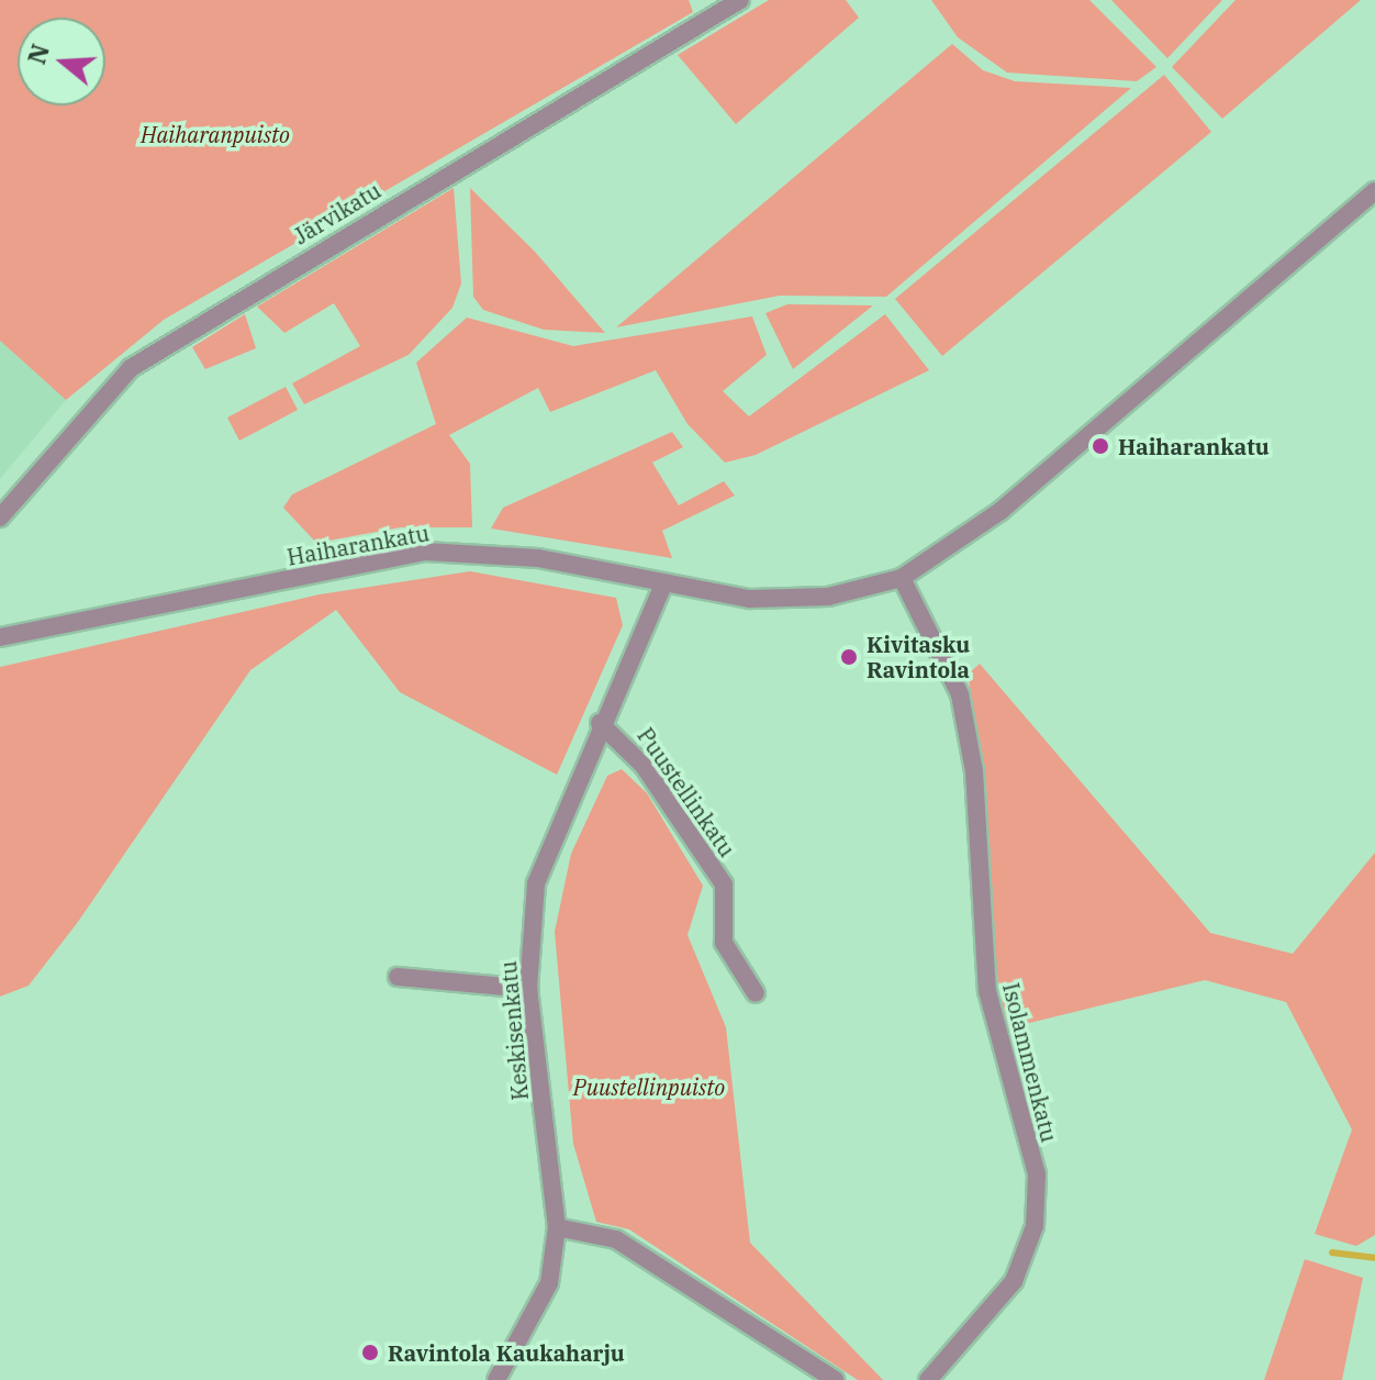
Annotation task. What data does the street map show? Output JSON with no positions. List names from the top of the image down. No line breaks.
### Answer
{"streets":{"street":["Järvikatu","Haiharankatu","Puustellinkatu","Keskisenkatu","Isolammenkatu"]},"crossings":[["Haiharankatu","Keskisenkatu"],["Haiharankatu","Isolammenkatu"],["Puustellinkatu","Keskisenkatu"]],"parks":["Haiharanpuisto","Puustellinpuisto"],"places":["Haiharankatu","Kivitasku Ravintola","Ravintola Kaukaharju"],"north":"left"}
